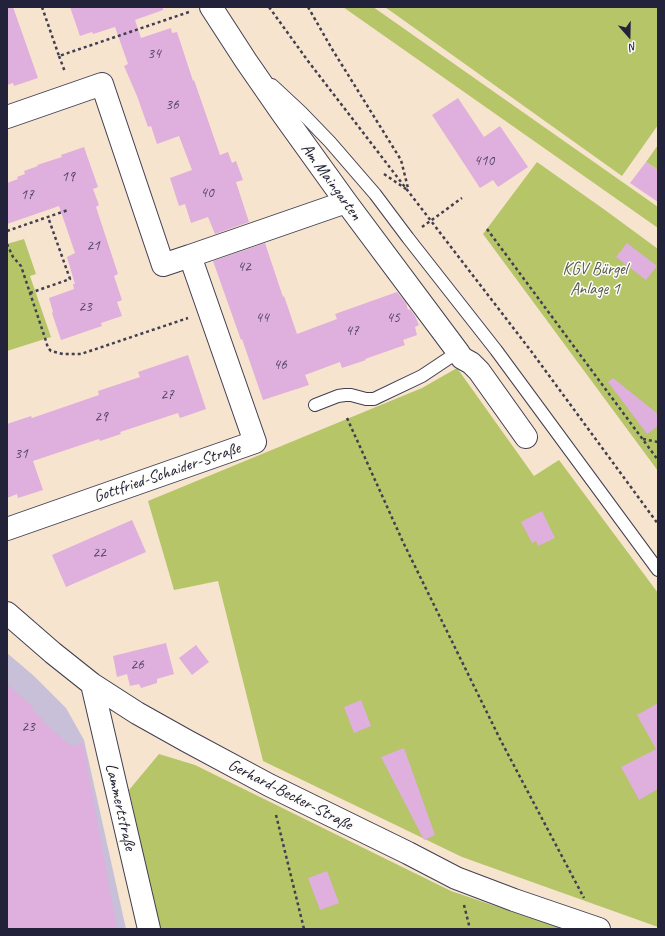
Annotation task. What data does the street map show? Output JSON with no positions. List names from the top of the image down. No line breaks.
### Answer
{"streets":{"street":["Am Maingarten","Gottfried-Schaider-Straße","Gerhard-Becker-Straße","Lammertstraße"]},"crossings":[["Gerhard-Becker-Straße","Lammertstraße"]],"parks":["KGV Bürgel Anlage 1"],"house_numbers":["34","36","410","19","40","17","21","42","23","44","45","47","46","27","29","31","22","26","23"],"north":"bottom"}
